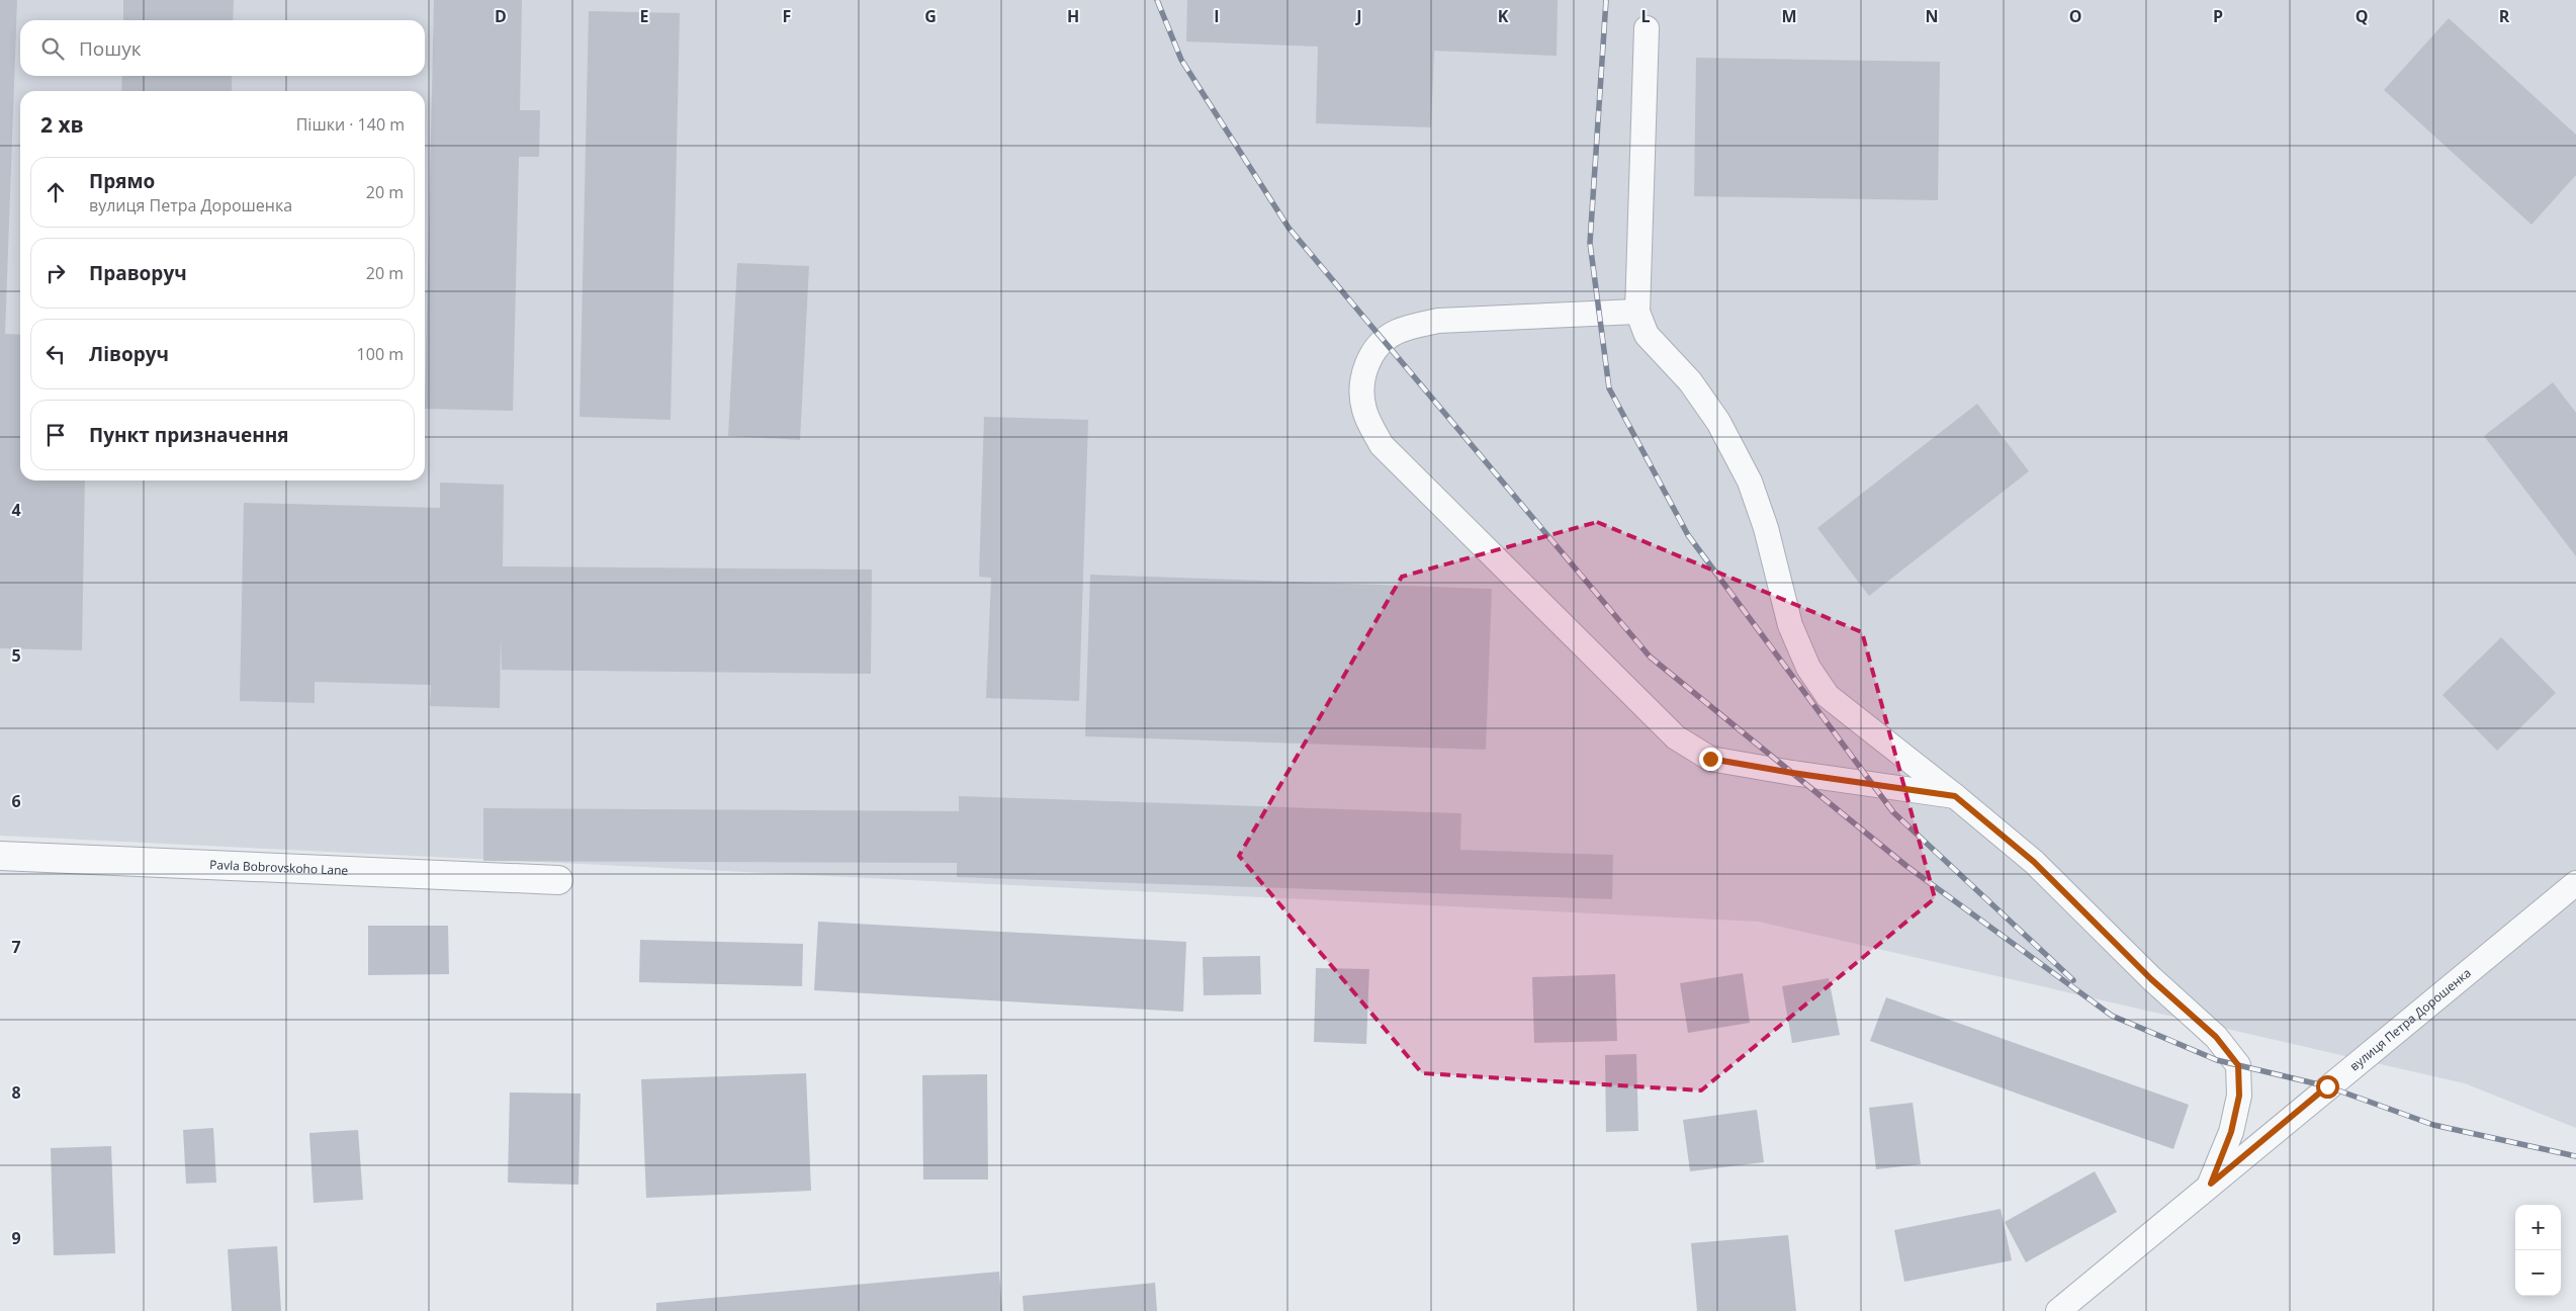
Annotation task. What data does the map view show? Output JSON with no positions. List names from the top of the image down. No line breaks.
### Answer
{"streets":{"street":["Pavla Bobrovskoho Lane"],"lane":["вулиця Петра Дорошенка"]},"page":{"search":"Пошук","heading":["2 хв","Пішки · 140 m"],"list":[["Прямо","вулиця Петра Дорошенка","20 m"],["Праворуч","20 m"],["Ліворуч","100 m"],"Пункт призначення"],"map_buttons":["+","−"]},"grid":{"columns":["D","E","F","G","H","I","J","K","L","M","N","O","P","Q","R"],"rows":["4","5","6","7","8","9"]}}
